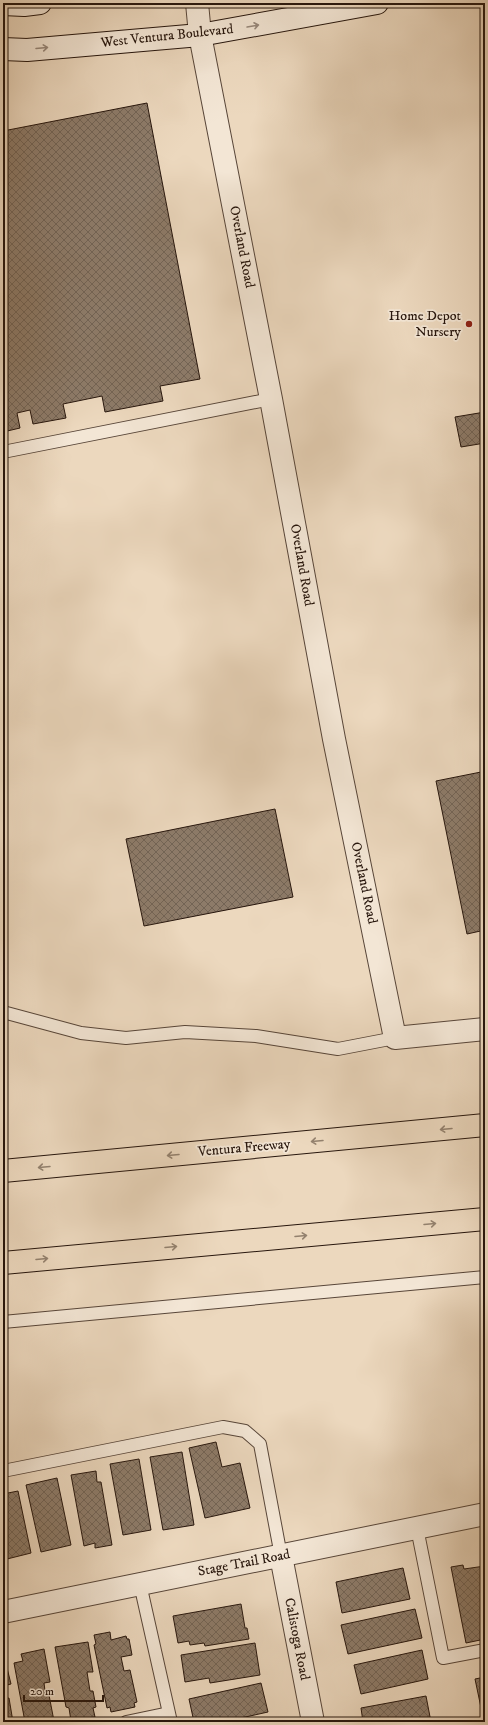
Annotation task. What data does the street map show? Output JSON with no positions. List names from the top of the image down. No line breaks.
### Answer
{"streets":{"highway":["Ventura Freeway"],"street":["West Ventura Boulevard","Overland Road","Stage Trail Road","Calistoga Road"]},"crossings":[["West Ventura Boulevard","Overland Road"],["Stage Trail Road","Calistoga Road"]],"one_way":["West Ventura Boulevard"],"places":["Home Depot Nursery"],"scale_bar":"20 m"}
